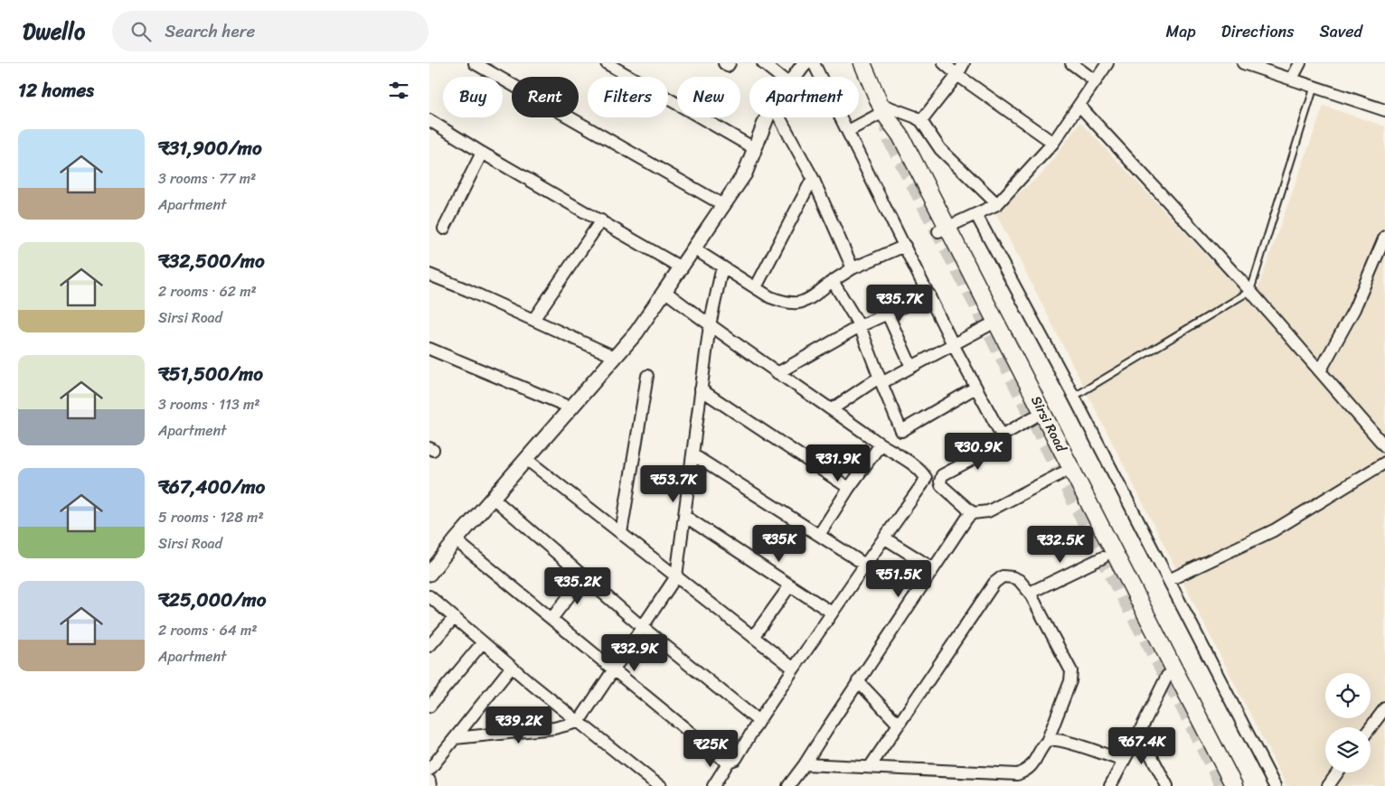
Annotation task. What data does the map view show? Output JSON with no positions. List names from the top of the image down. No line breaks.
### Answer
{"streets":{"main road":["Sirsi Road"]},"page":{"header":"Dwello","search":"Search here","nav":["Map","Directions","Saved"],"heading":"12 homes","chip":["Buy","Rent","Filters","New","Apartment"],"list":[{"name":"₹31,900/mo","note":"3 rooms · 77 m² · Apartment"},{"name":"₹32,500/mo","note":"2 rooms · 62 m² · Sirsi Road"},{"name":"₹51,500/mo","note":"3 rooms · 113 m² · Apartment"},{"name":"₹67,400/mo","note":"5 rooms · 128 m² · Sirsi Road"},{"name":"₹25,000/mo","note":"2 rooms · 64 m² · Apartment"}],"price":["₹35.7K","₹30.9K","₹31.9K","₹53.7K","₹35K","₹32.5K","₹51.5K","₹35.2K","₹32.9K","₹39.2K","₹67.4K","₹25K"]}}
